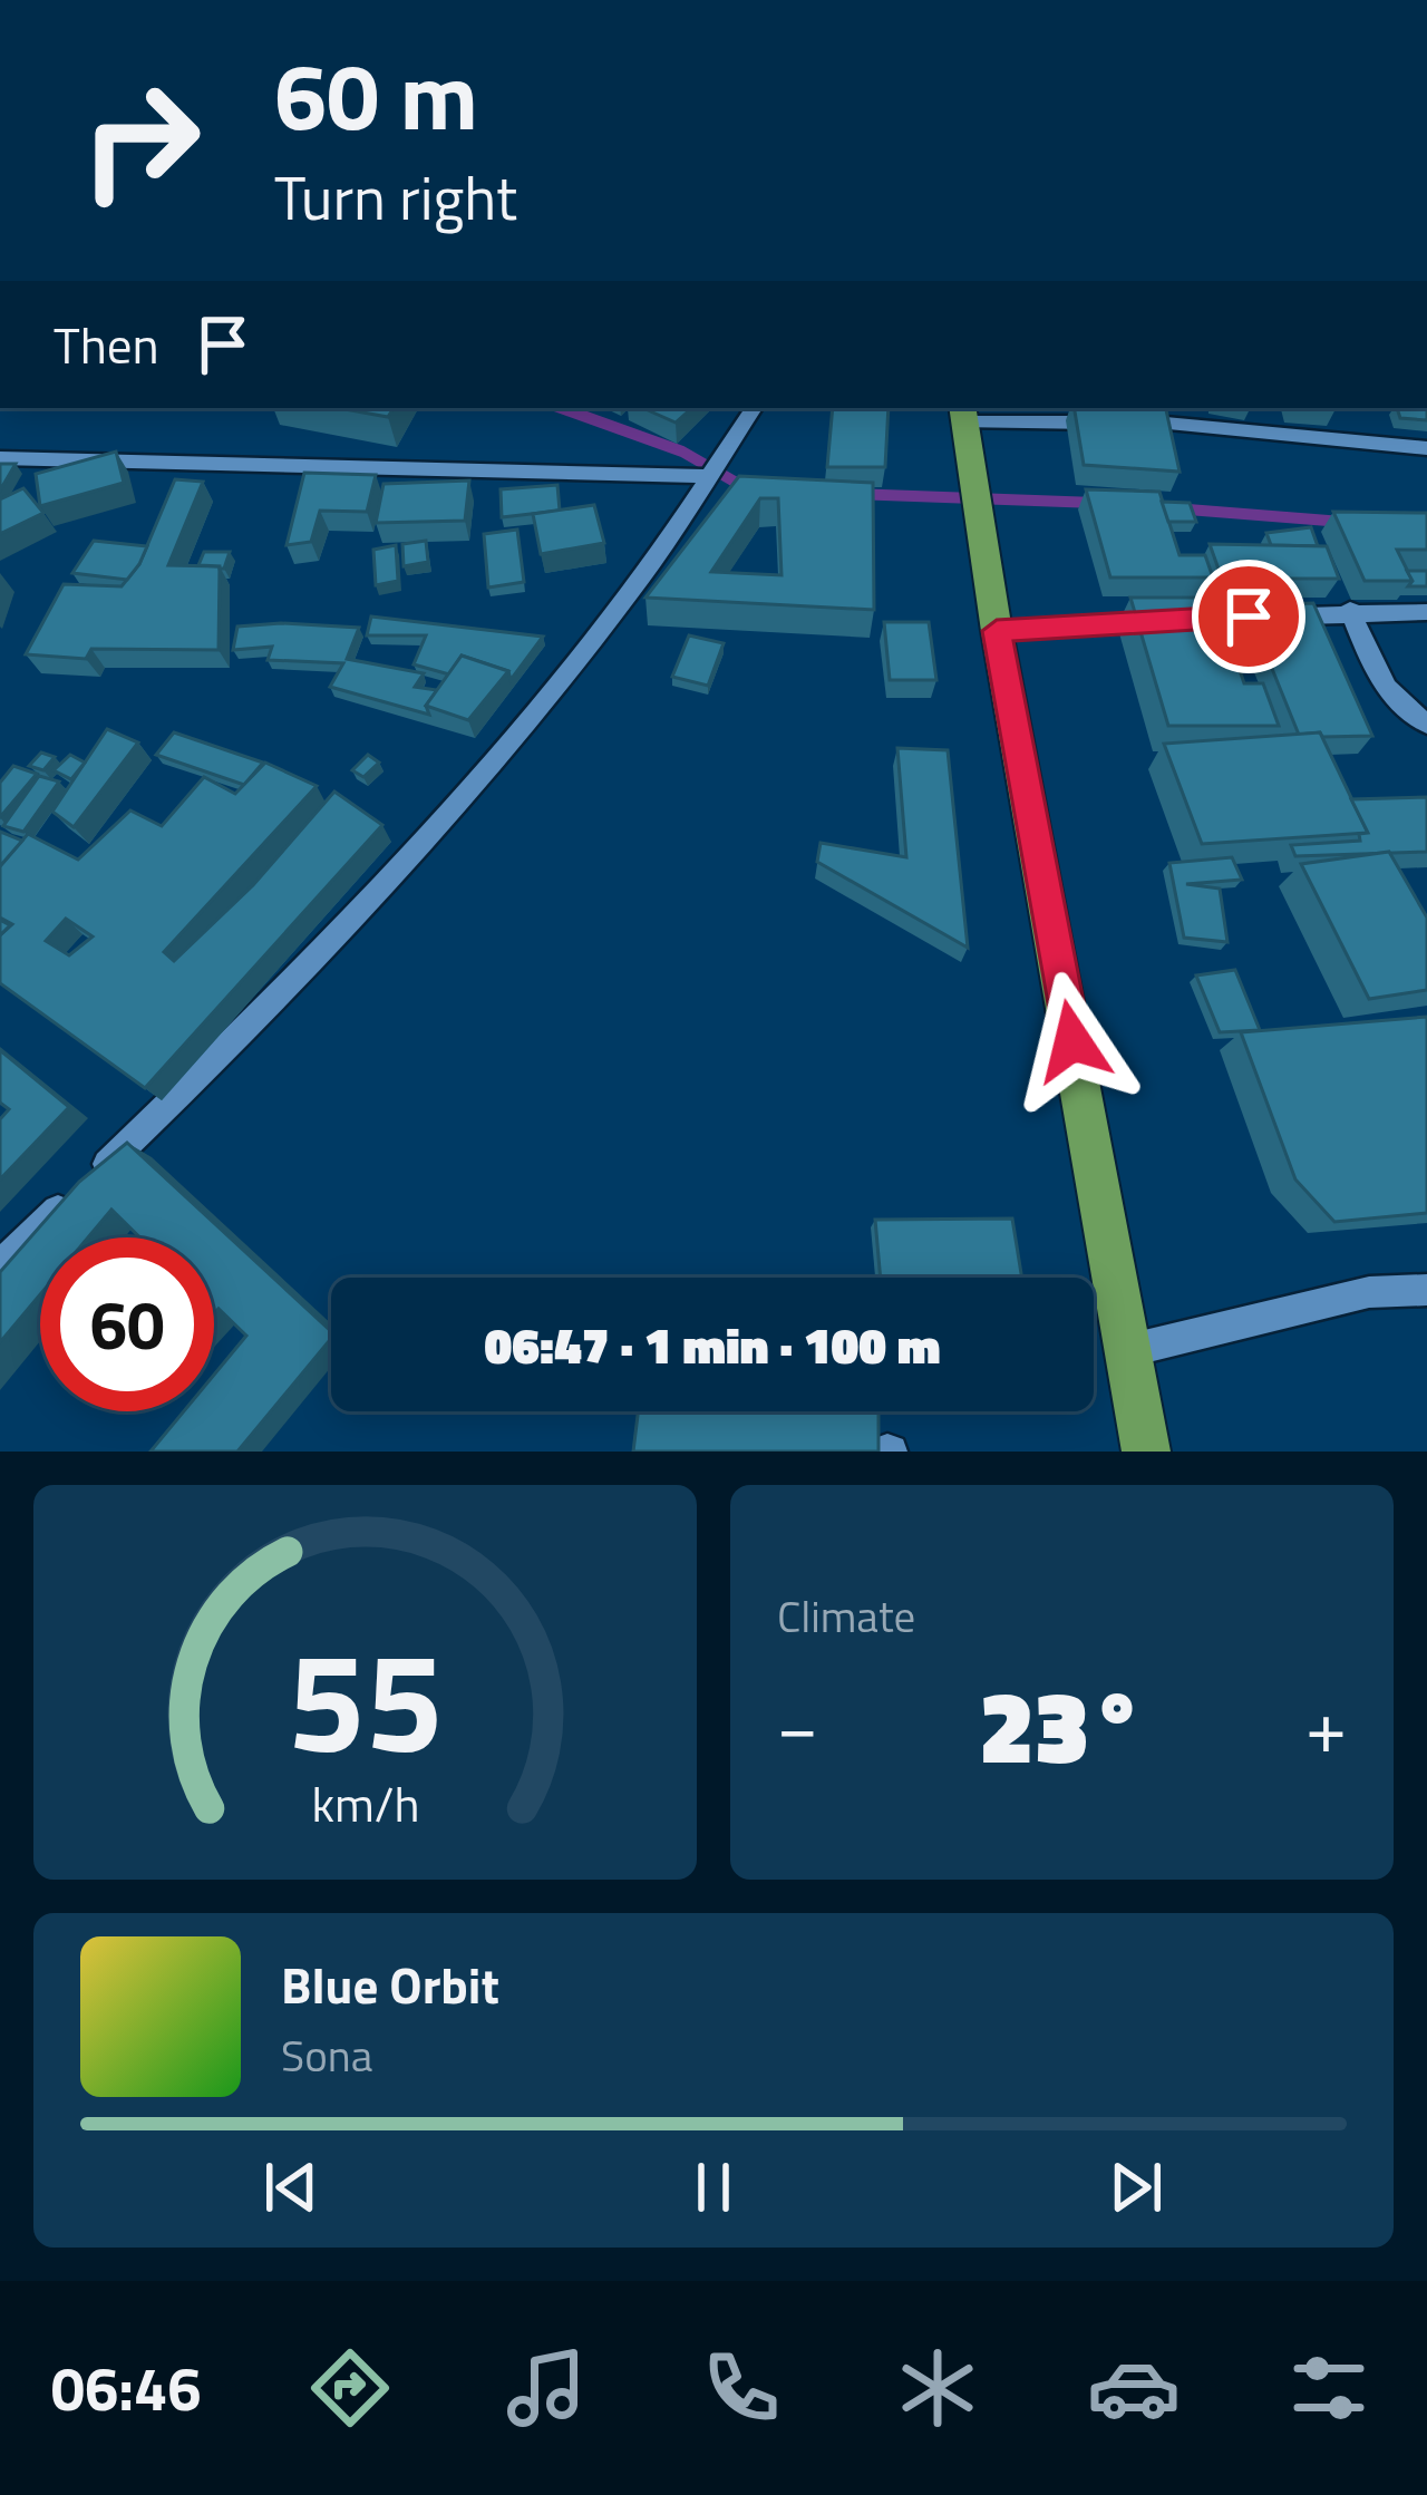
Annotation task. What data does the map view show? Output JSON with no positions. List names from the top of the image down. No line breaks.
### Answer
{"page":{"turn":["60 m","Turn right"],"then":"Then","limit":"60","trip":"06:47 · 1 min · 100 m","tile":"Climate","heat":["−","23°","+"],"song":["Blue Orbit","Sona"],"tabs":"06:46","gauge":["55","km/h"]}}
